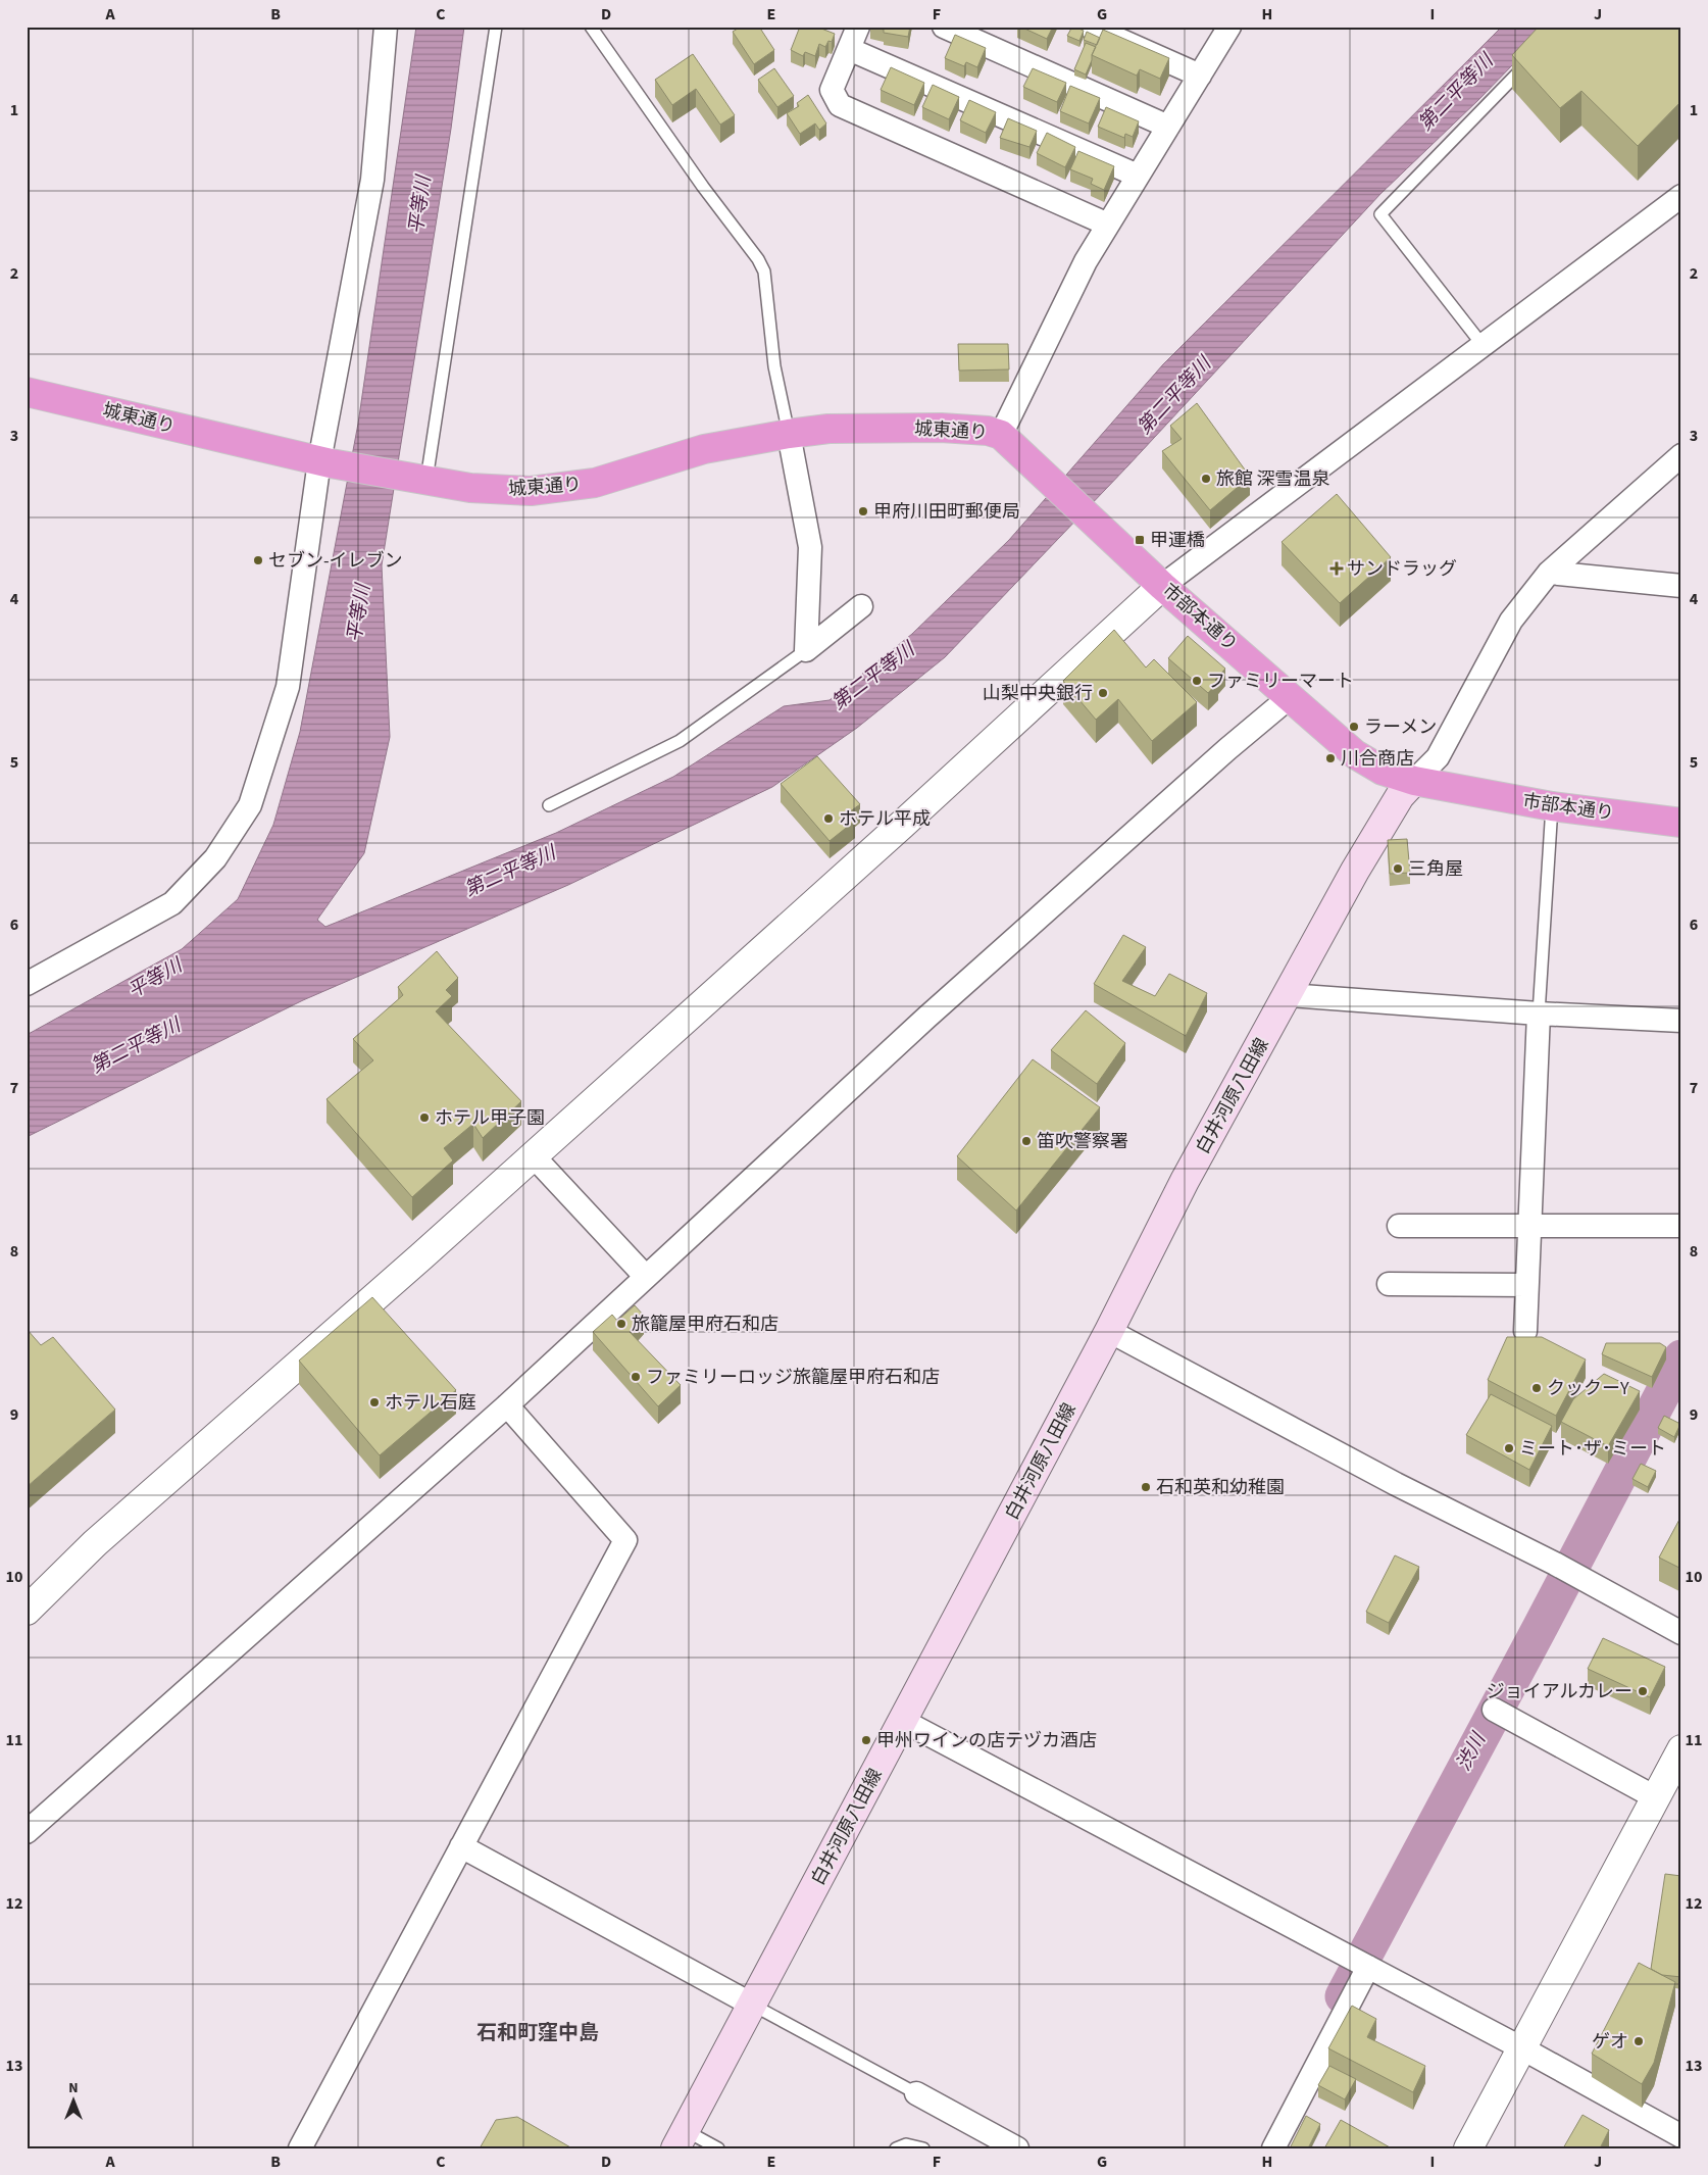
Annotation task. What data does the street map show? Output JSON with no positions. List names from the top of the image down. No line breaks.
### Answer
{"streets":{"highway":["城東通り","市部本通り"],"main road":["白井河原八田線"]},"crossings":[["城東通り","市部本通り"],["市部本通り","白井河原八田線"]],"districts":["石和町窪中島"],"water":["第二平等川","平等川","渋川"],"places":{"other":["旅館 深雪温泉","甲府川田町郵便局","セブン-イレブン","ファミリーマート","山梨中央銀行","ラーメン","川合商店","ホテル平成","三角屋","ホテル甲子園","笛吹警察署","旅籠屋甲府石和店","ファミリーロッジ旅籠屋甲府石和店","クックーY","ホテル石庭","ミート･ザ･ミート","石和英和幼稚園","ジョイアルカレー","甲州ワインの店テヅカ酒店","ゲオ"],"transit":["甲運橋"],"health":["サンドラッグ"]},"north":"top","grid":{"columns":["A","B","C","D","E","F","G","H","I","J"],"rows":["1","2","3","4","5","6","7","8","9","10","11","12","13"]}}
